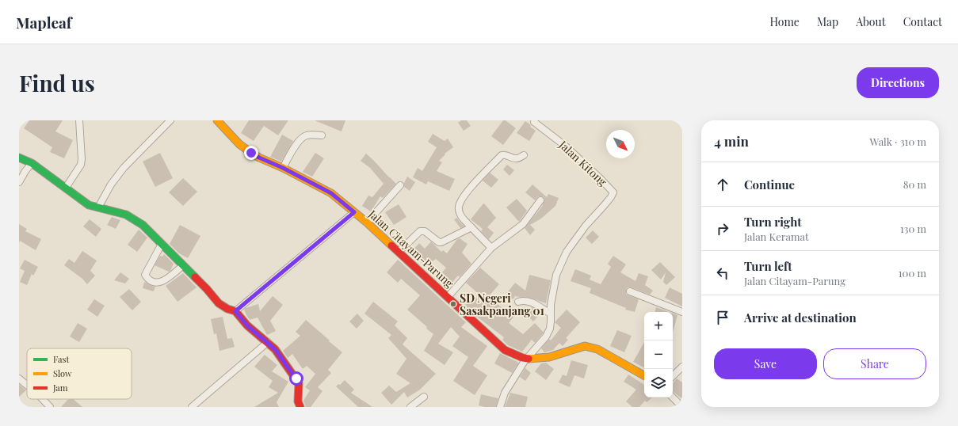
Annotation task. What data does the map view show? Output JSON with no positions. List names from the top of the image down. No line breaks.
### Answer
{"streets":{"street":["Jalan Kitong","Jalan Citayam-Parung"]},"crossings":[["Jalan Kitong","Jalan Citayam-Parung"]],"places":["SD Negeri Sasakpanjang 01"],"legend":["Fast","Slow","Jam"],"north":"bottom right","page":{"header":"Mapleaf","nav":["Home","Map","About","Contact"],"buttons":["Directions",["Save","Share"]],"title":"Find us","heading":["4 min","Walk · 310 m"],"list":[["Continue","80 m"],["Turn right","Jalan Keramat","130 m"],["Turn left","Jalan Citayam-Parung","100 m"],"Arrive at destination"],"map_buttons":["+","−"]}}
